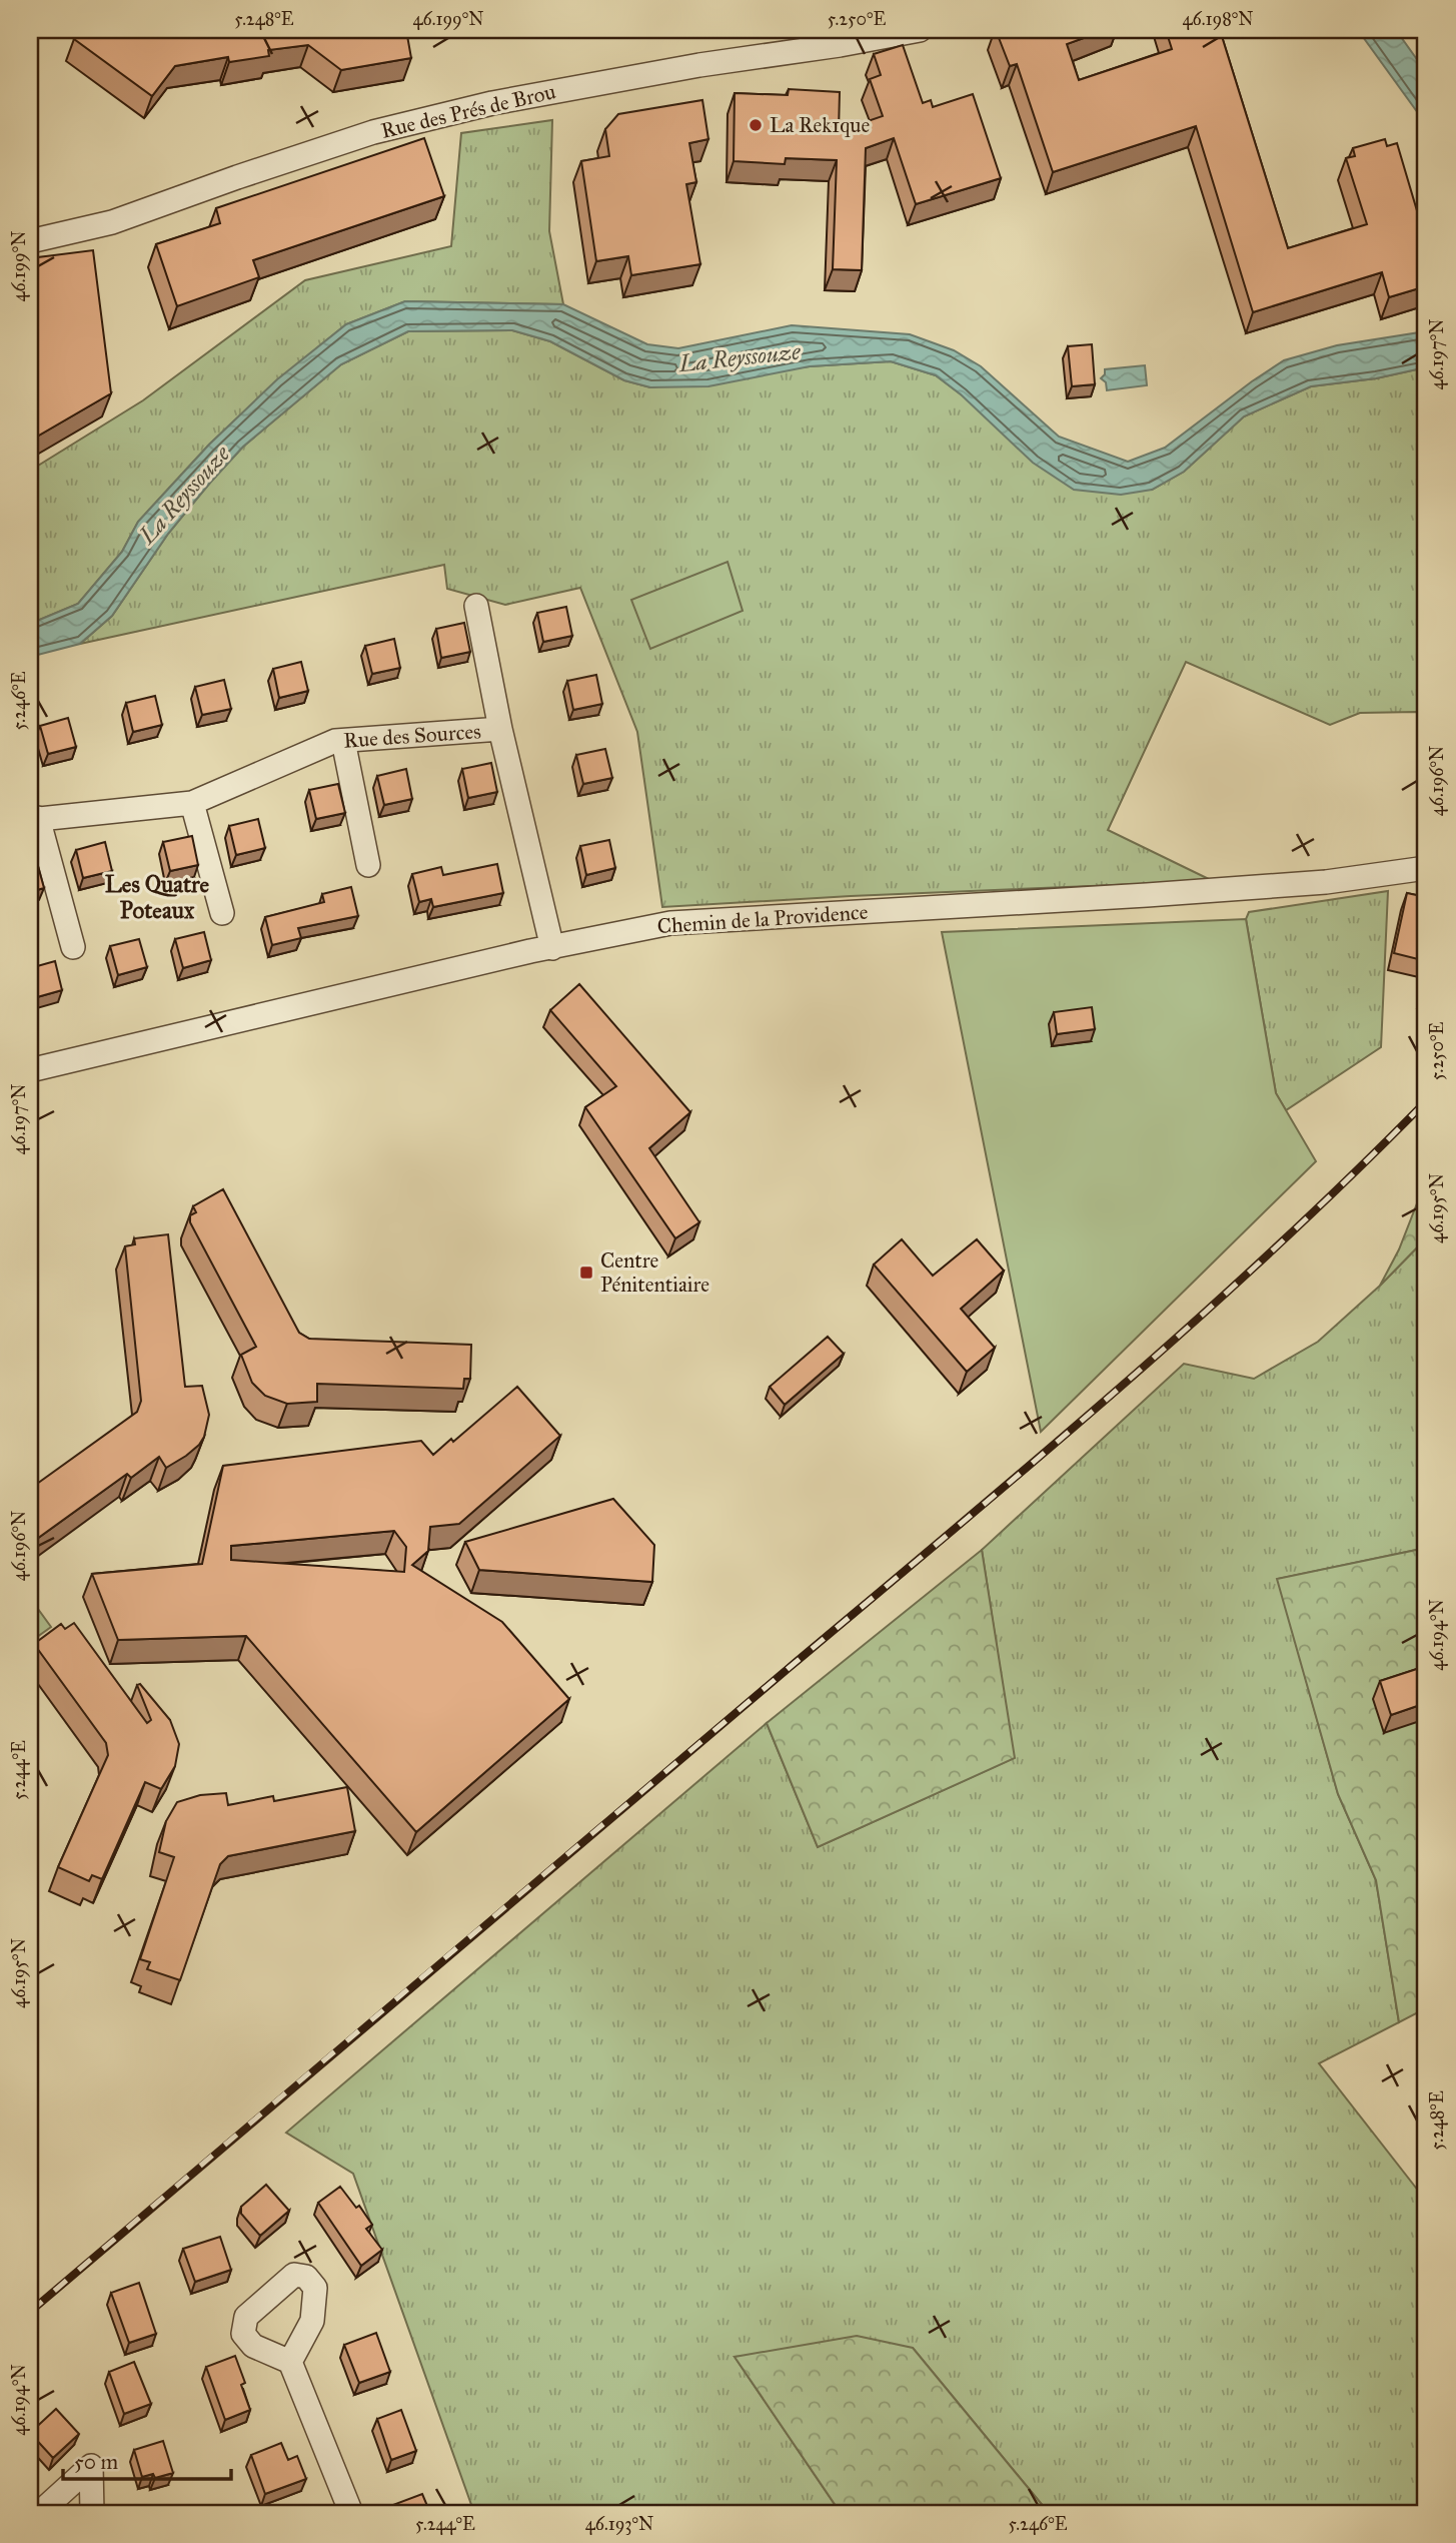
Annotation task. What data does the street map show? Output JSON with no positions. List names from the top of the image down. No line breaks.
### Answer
{"streets":{"street":["Rue des Prés de Brou","Rue des Sources","Chemin de la Providence"]},"crossings":[["Rue des Sources","Chemin de la Providence"]],"districts":["Les Quatre Poteaux"],"water":["La Reyssouze"],"places":{"other":["La Rek1que"],"transit":["Centre Pénitentiaire"]},"scale_bar":"50 m","coordinates":["5.248°E","46.199°N","5.250°E","46.198°N","46.197°N","5.246°E","46.196°N","46.195°N","46.194°N","5.244°E","46.193°N"]}
